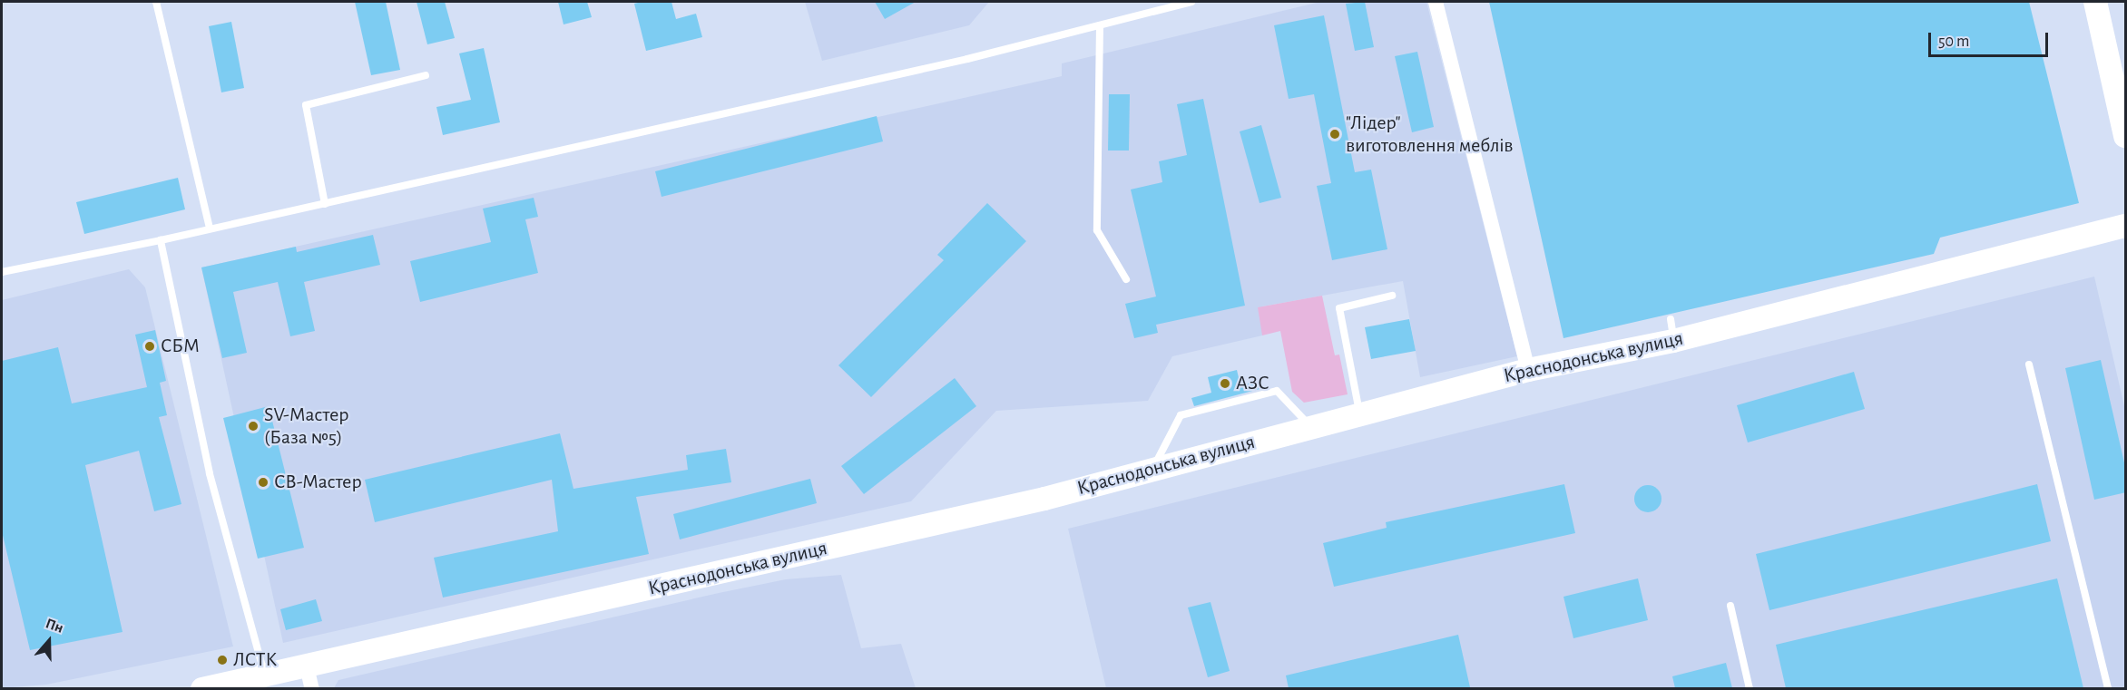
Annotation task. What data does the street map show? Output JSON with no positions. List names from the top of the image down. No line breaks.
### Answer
{"streets":{"main road":["Краснодонська вулиця"]},"places":["\"Лідер\" виготовлення меблів","СБМ","АЗС","SV-Мастер (База №5)","СВ-Мастер","ЛСТК"],"scale_bar":"50 m","north":"top"}
